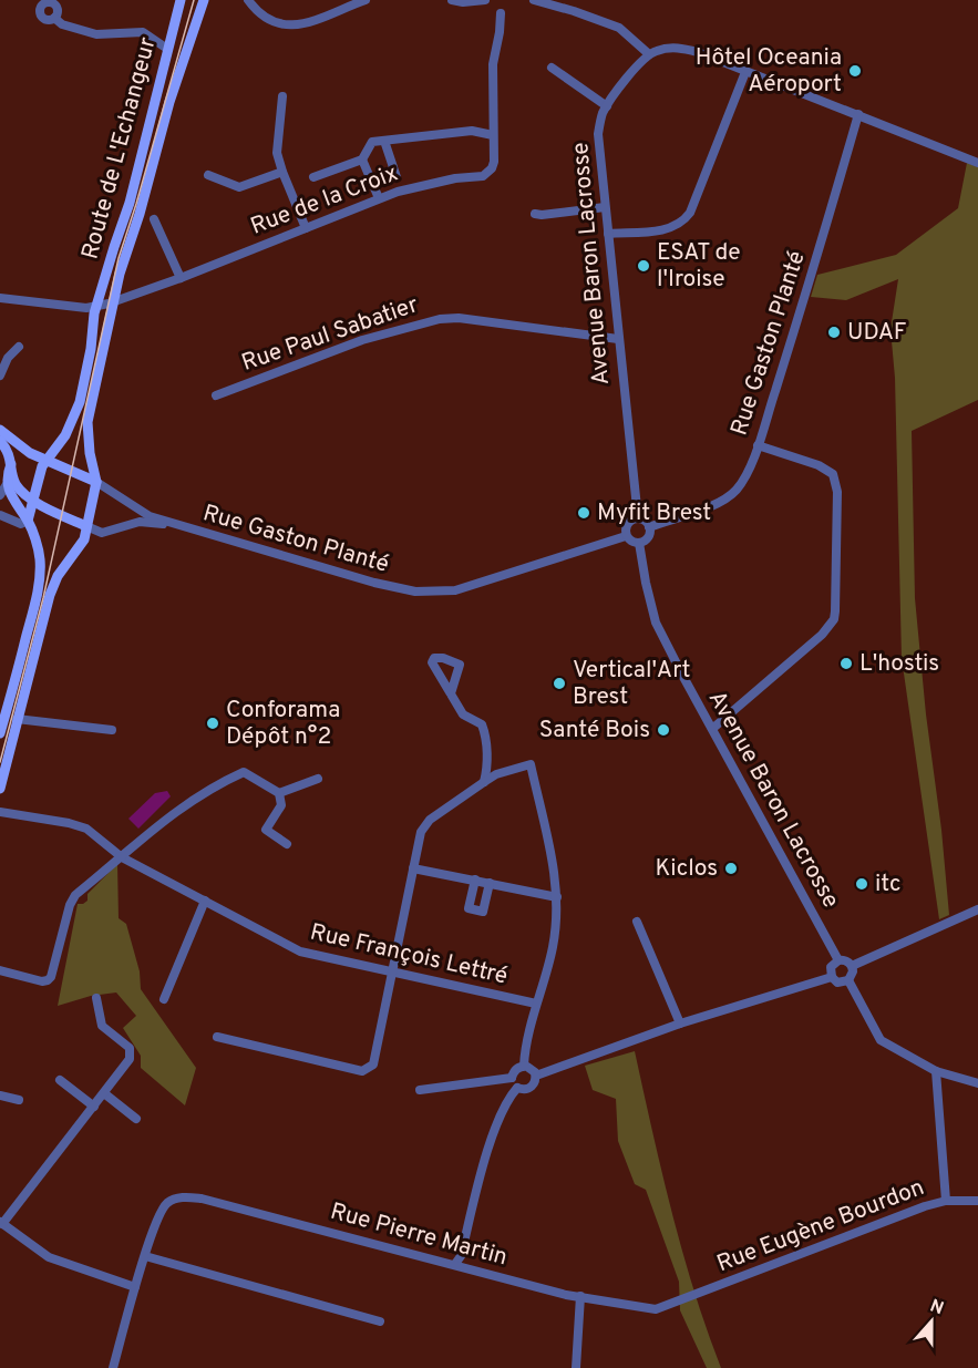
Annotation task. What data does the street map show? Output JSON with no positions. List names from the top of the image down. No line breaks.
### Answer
{"streets":{"main road":["Route de L'Echangeur","Rue Gaston Planté"],"street":["Rue de la Croix","Avenue Baron Lacrosse","Rue Paul Sabatier","Rue François Lettré","Rue Eugène Bourdon","Rue Pierre Martin"]},"crossings":[["Route de L'Echangeur","Rue de la Croix"],["Route de L'Echangeur","Rue Gaston Planté"],["Avenue Baron Lacrosse","Rue Paul Sabatier"],["Avenue Baron Lacrosse","Rue Gaston Planté"],["Rue Eugène Bourdon","Rue Pierre Martin"]],"places":["Hôtel Oceania Aéroport","ESAT de l'Iroise","UDAF","Myfit Brest","L'hostis","Vertical'Art Brest","Conforama Dépôt n°2","Santé Bois","Kiclos","itc"],"north":"top"}
